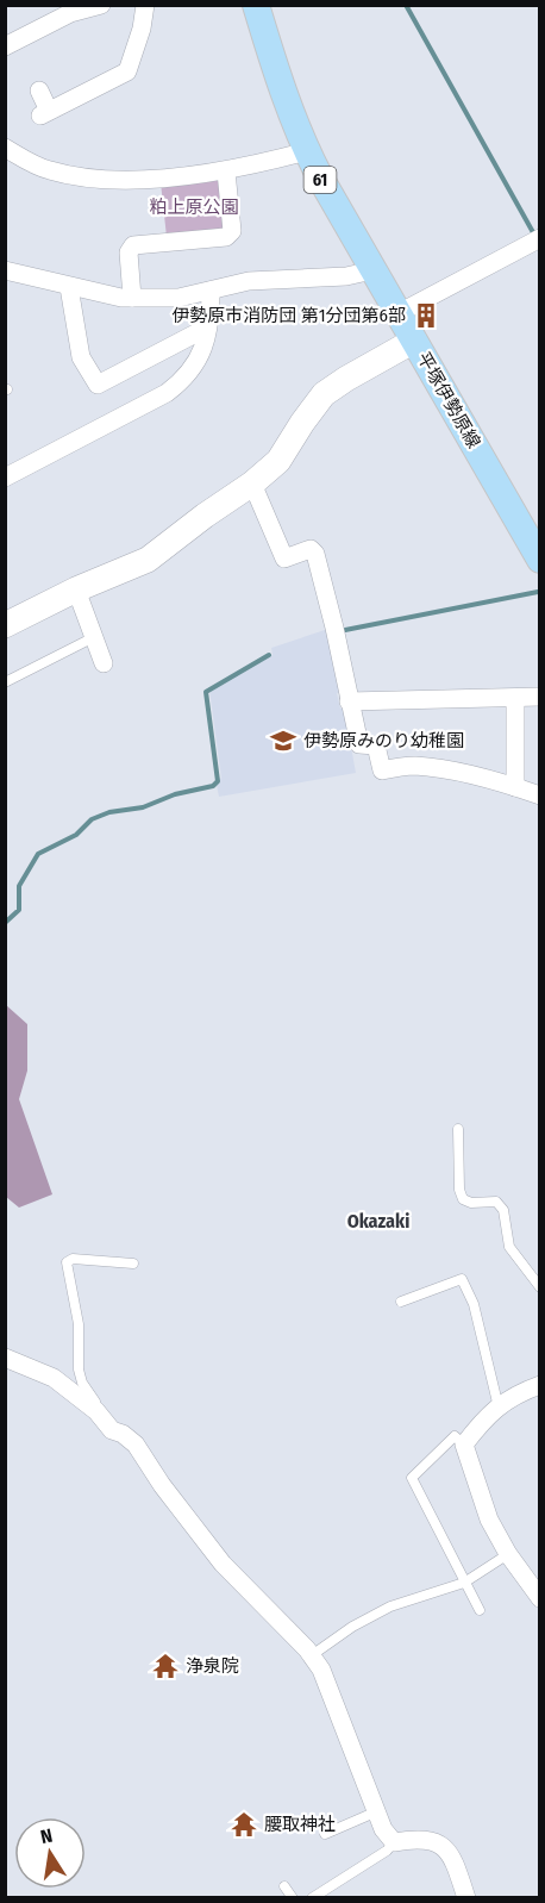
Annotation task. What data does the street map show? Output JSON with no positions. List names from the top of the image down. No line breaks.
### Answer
{"streets":{"main road":["61","平塚伊勢原線"]},"districts":["Okazaki"],"parks":["粕上原公園"],"places":{"building":["伊勢原市消防団 第1分団第6部"],"school or university":["伊勢原みのり幼稚園"],"temple":["浄泉院","腰取神社"]},"north":"top"}
